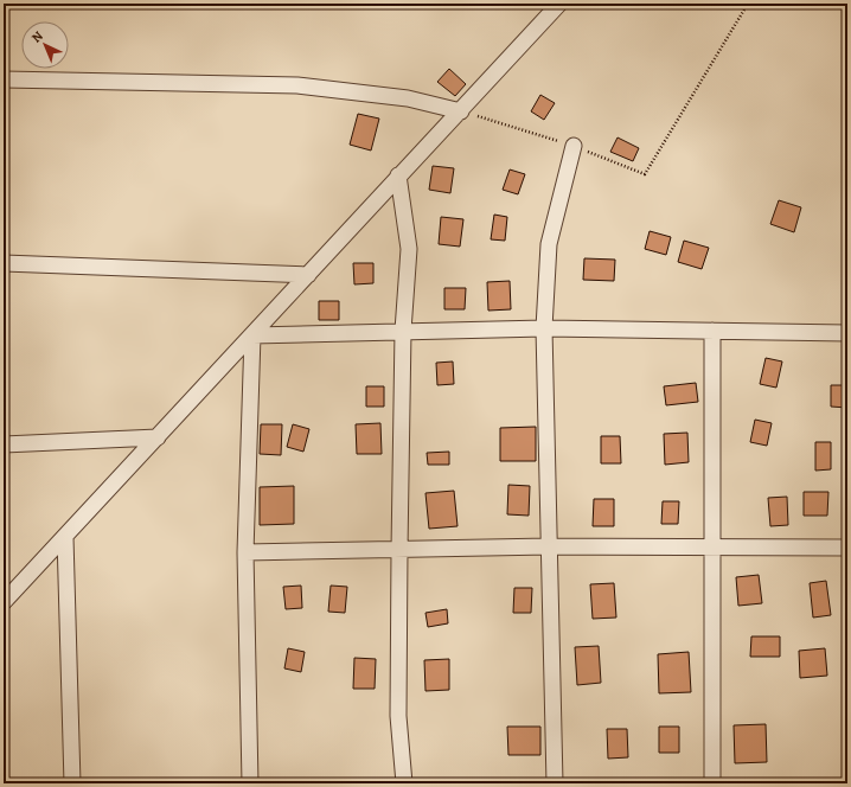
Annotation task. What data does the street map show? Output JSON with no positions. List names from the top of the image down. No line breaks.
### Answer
{"north":"top left"}
